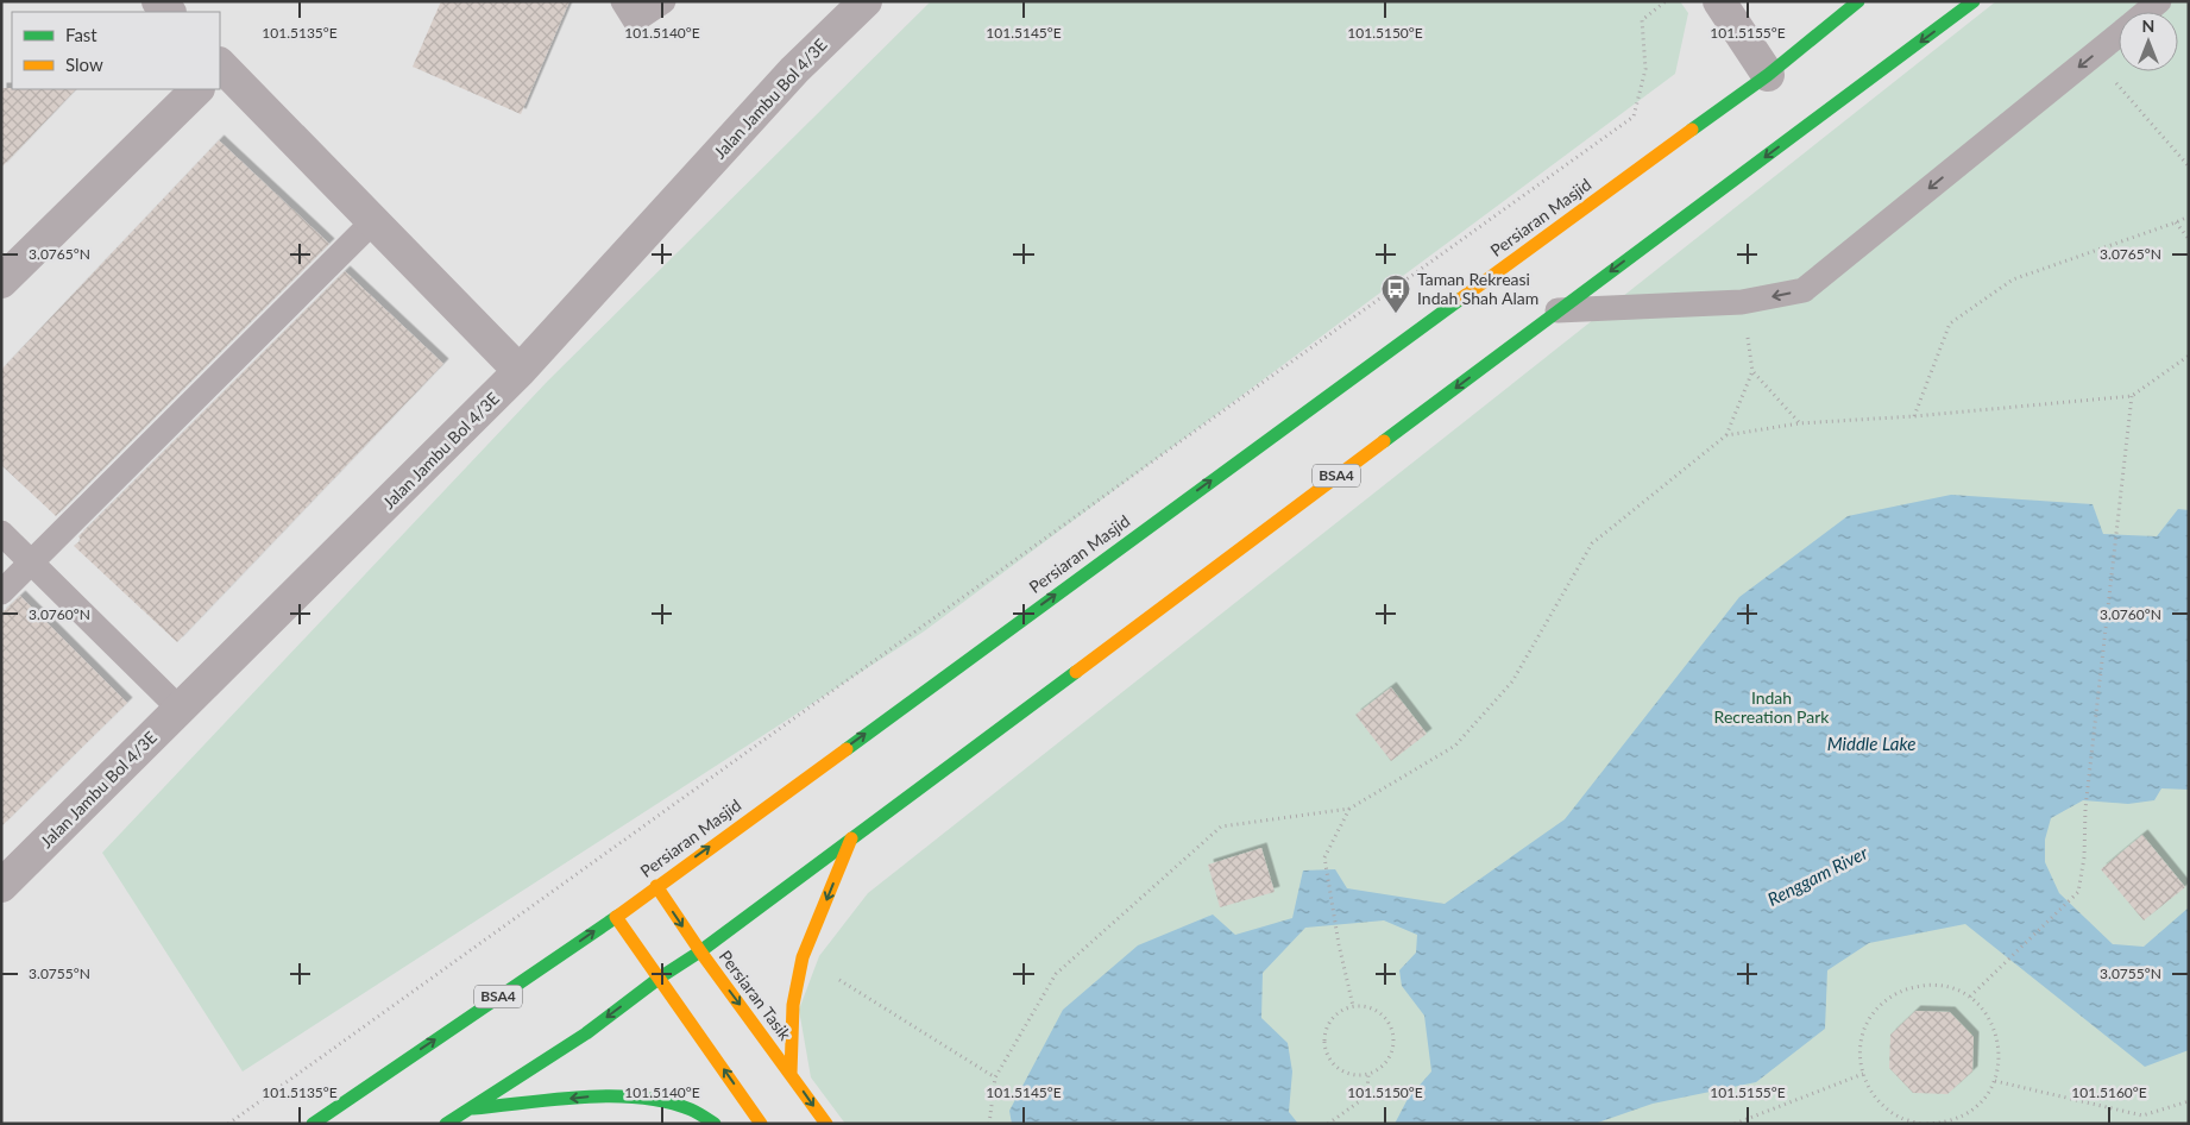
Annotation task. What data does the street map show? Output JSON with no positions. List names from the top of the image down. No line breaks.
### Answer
{"streets":{"main road":["Persiaran Masjid","BSA4","Persiaran Tasik"],"street":["Jalan Jambu Bol 4/3E"]},"crossings":[["Persiaran Masjid","Persiaran Tasik"],["BSA4","Persiaran Tasik"]],"water":["Middle Lake","Renggam River"],"parks":["Indah Recreation Park"],"places":{"bus stop":["Taman Rekreasi Indah Shah Alam"]},"legend":["Fast","Slow"],"north":"top","coordinates":["101.5135°E","101.5140°E","101.5145°E","101.5150°E","101.5155°E","3.0765°N","3.0760°N","3.0755°N","101.5160°E"]}
